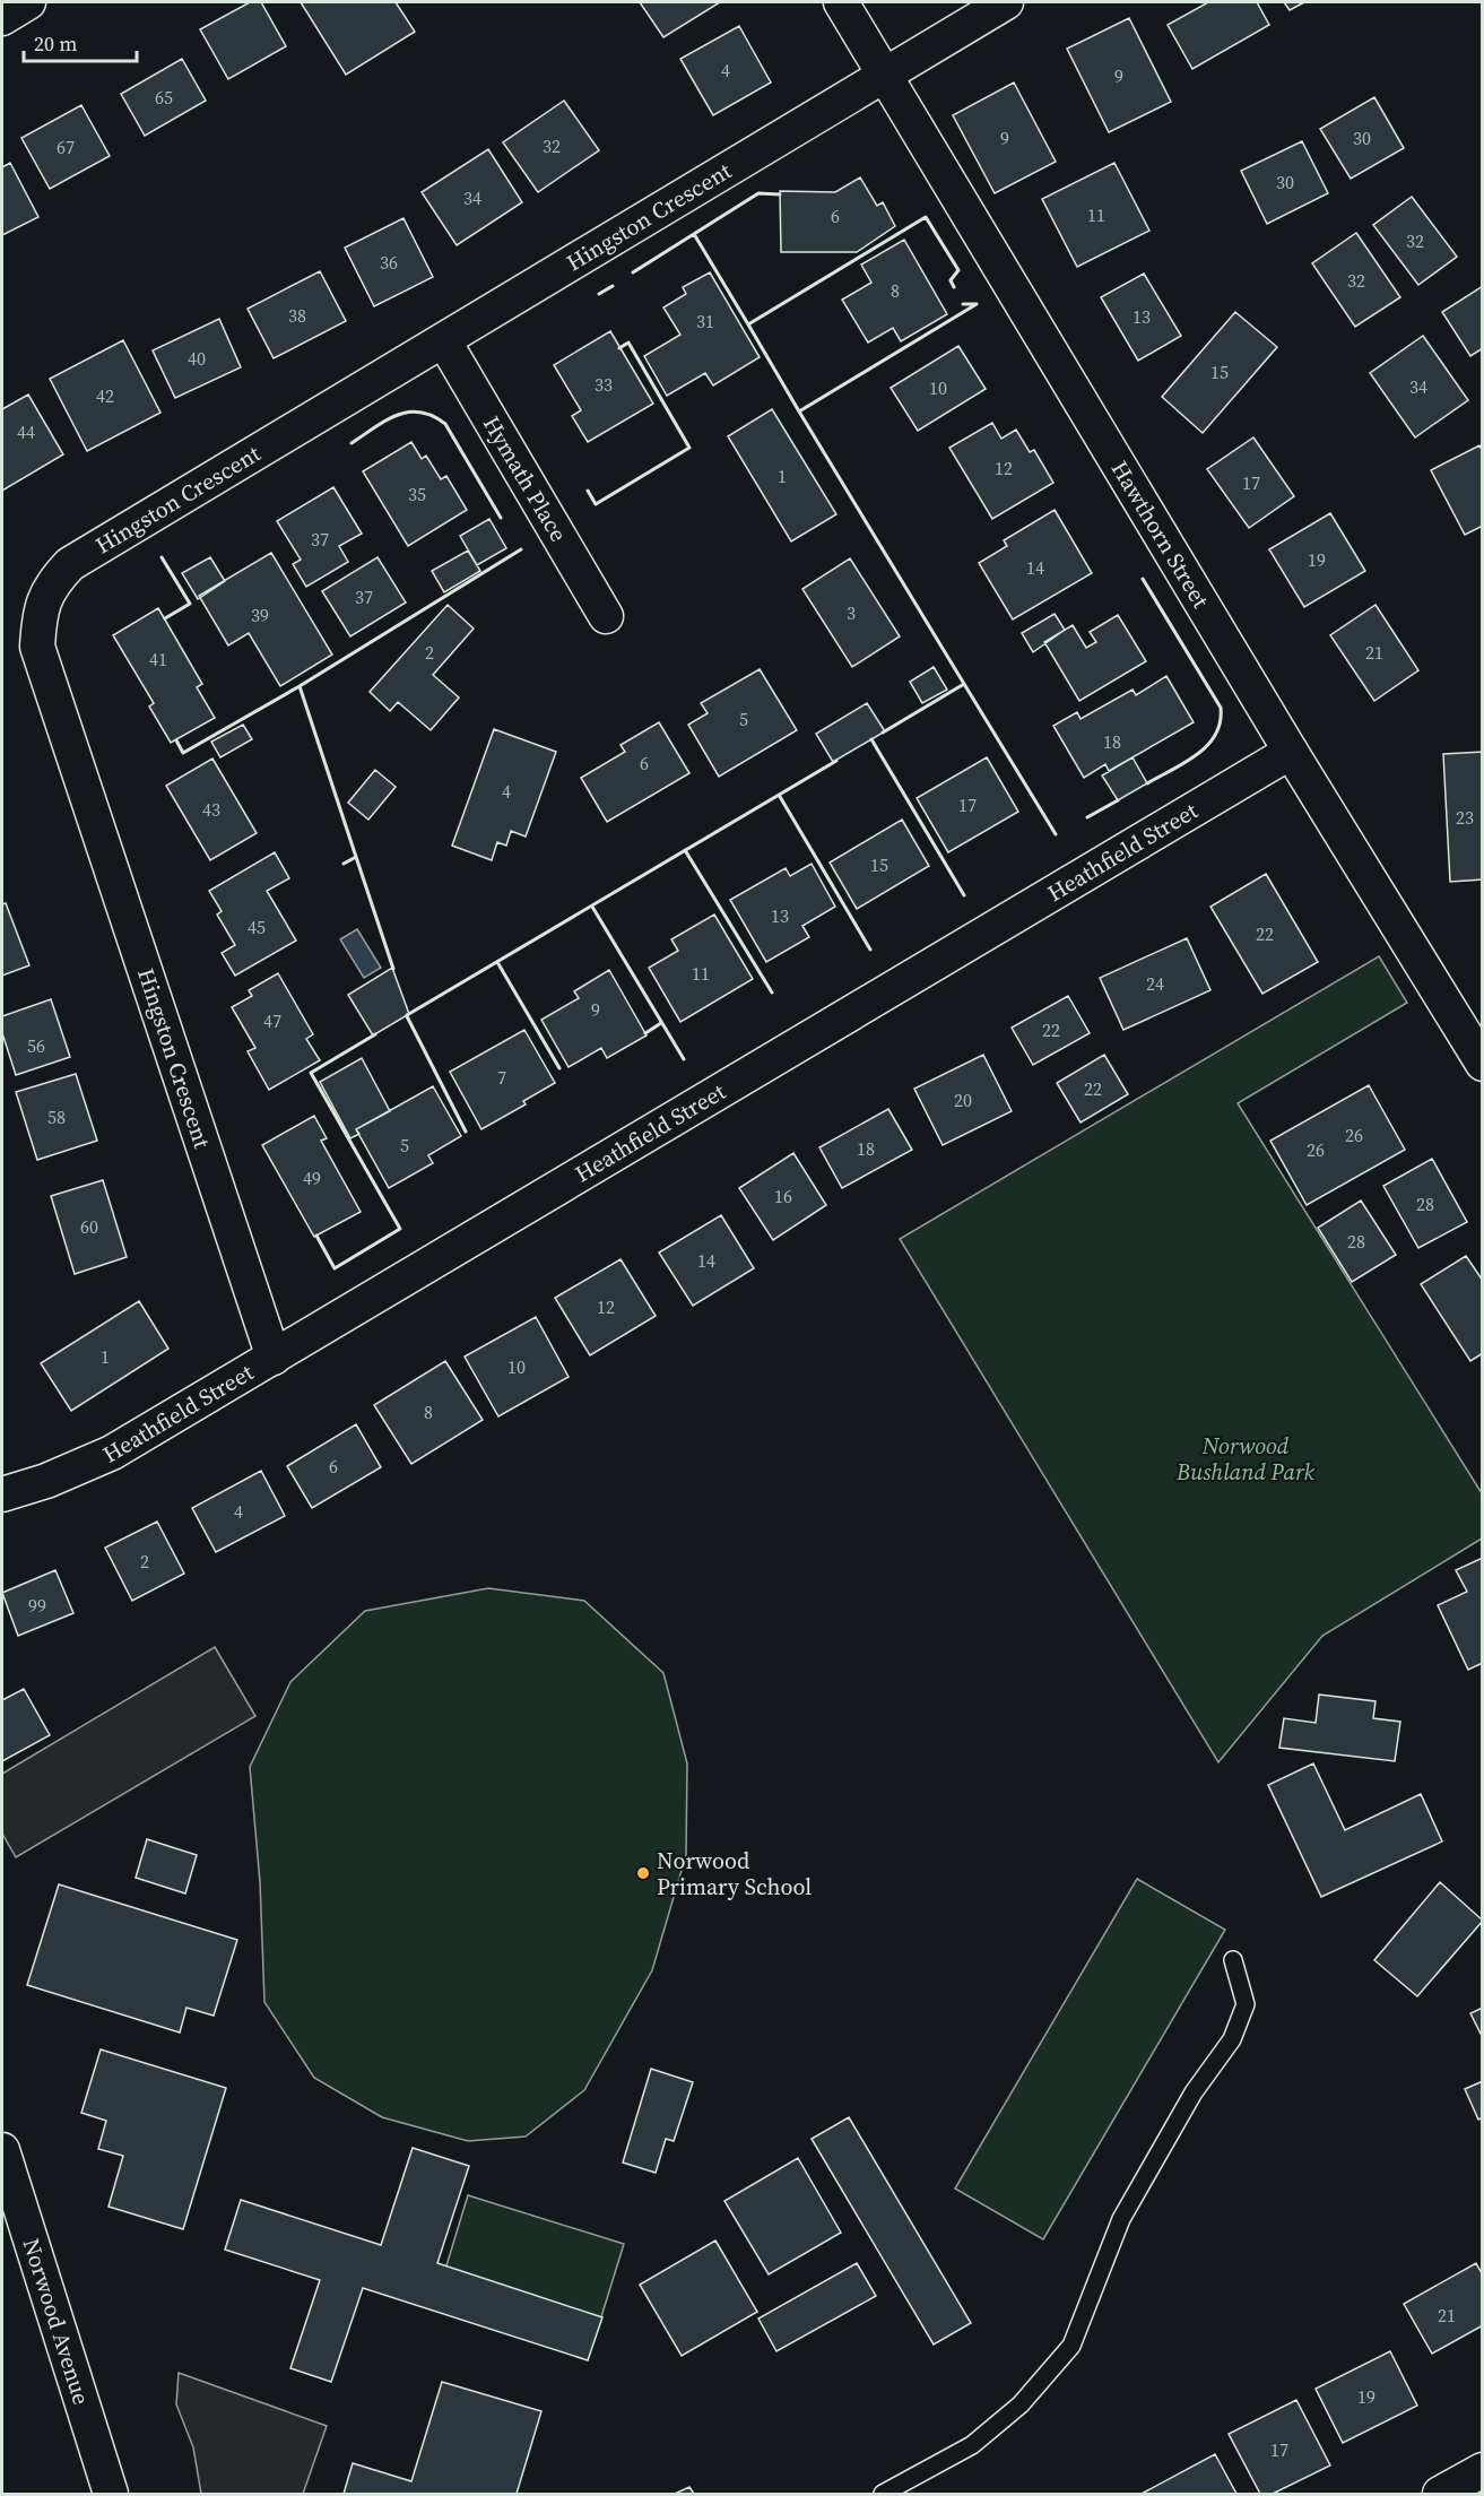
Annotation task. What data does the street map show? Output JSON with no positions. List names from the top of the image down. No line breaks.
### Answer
{"streets":{"street":["Hingston Crescent","Hymath Place","Hawthorn Street","Heathfield Street","Norwood Avenue"]},"crossings":[["Hingston Crescent","Hymath Place"],["Hingston Crescent","Hawthorn Street"],["Hingston Crescent","Heathfield Street"],["Hawthorn Street","Heathfield Street"]],"parks":["Norwood Bushland Park"],"places":["Norwood Primary School"],"house_numbers":["4","9","65","9","30","32","67","30","34","11","6","32","36","32","8","38","13","31","40","15","33","34","10","42","44","12","1","17","35","37","19","14","37","3","39","2","21","41","5","18","6","4","17","43","23","15","13","45","22","11","24","9","47","22","56","7","22","20","58","26","5","18","26","49","16","28","60","28","14","12","1","10","8","6","4","2","99","21","19","17"],"scale_bar":"20 m"}
